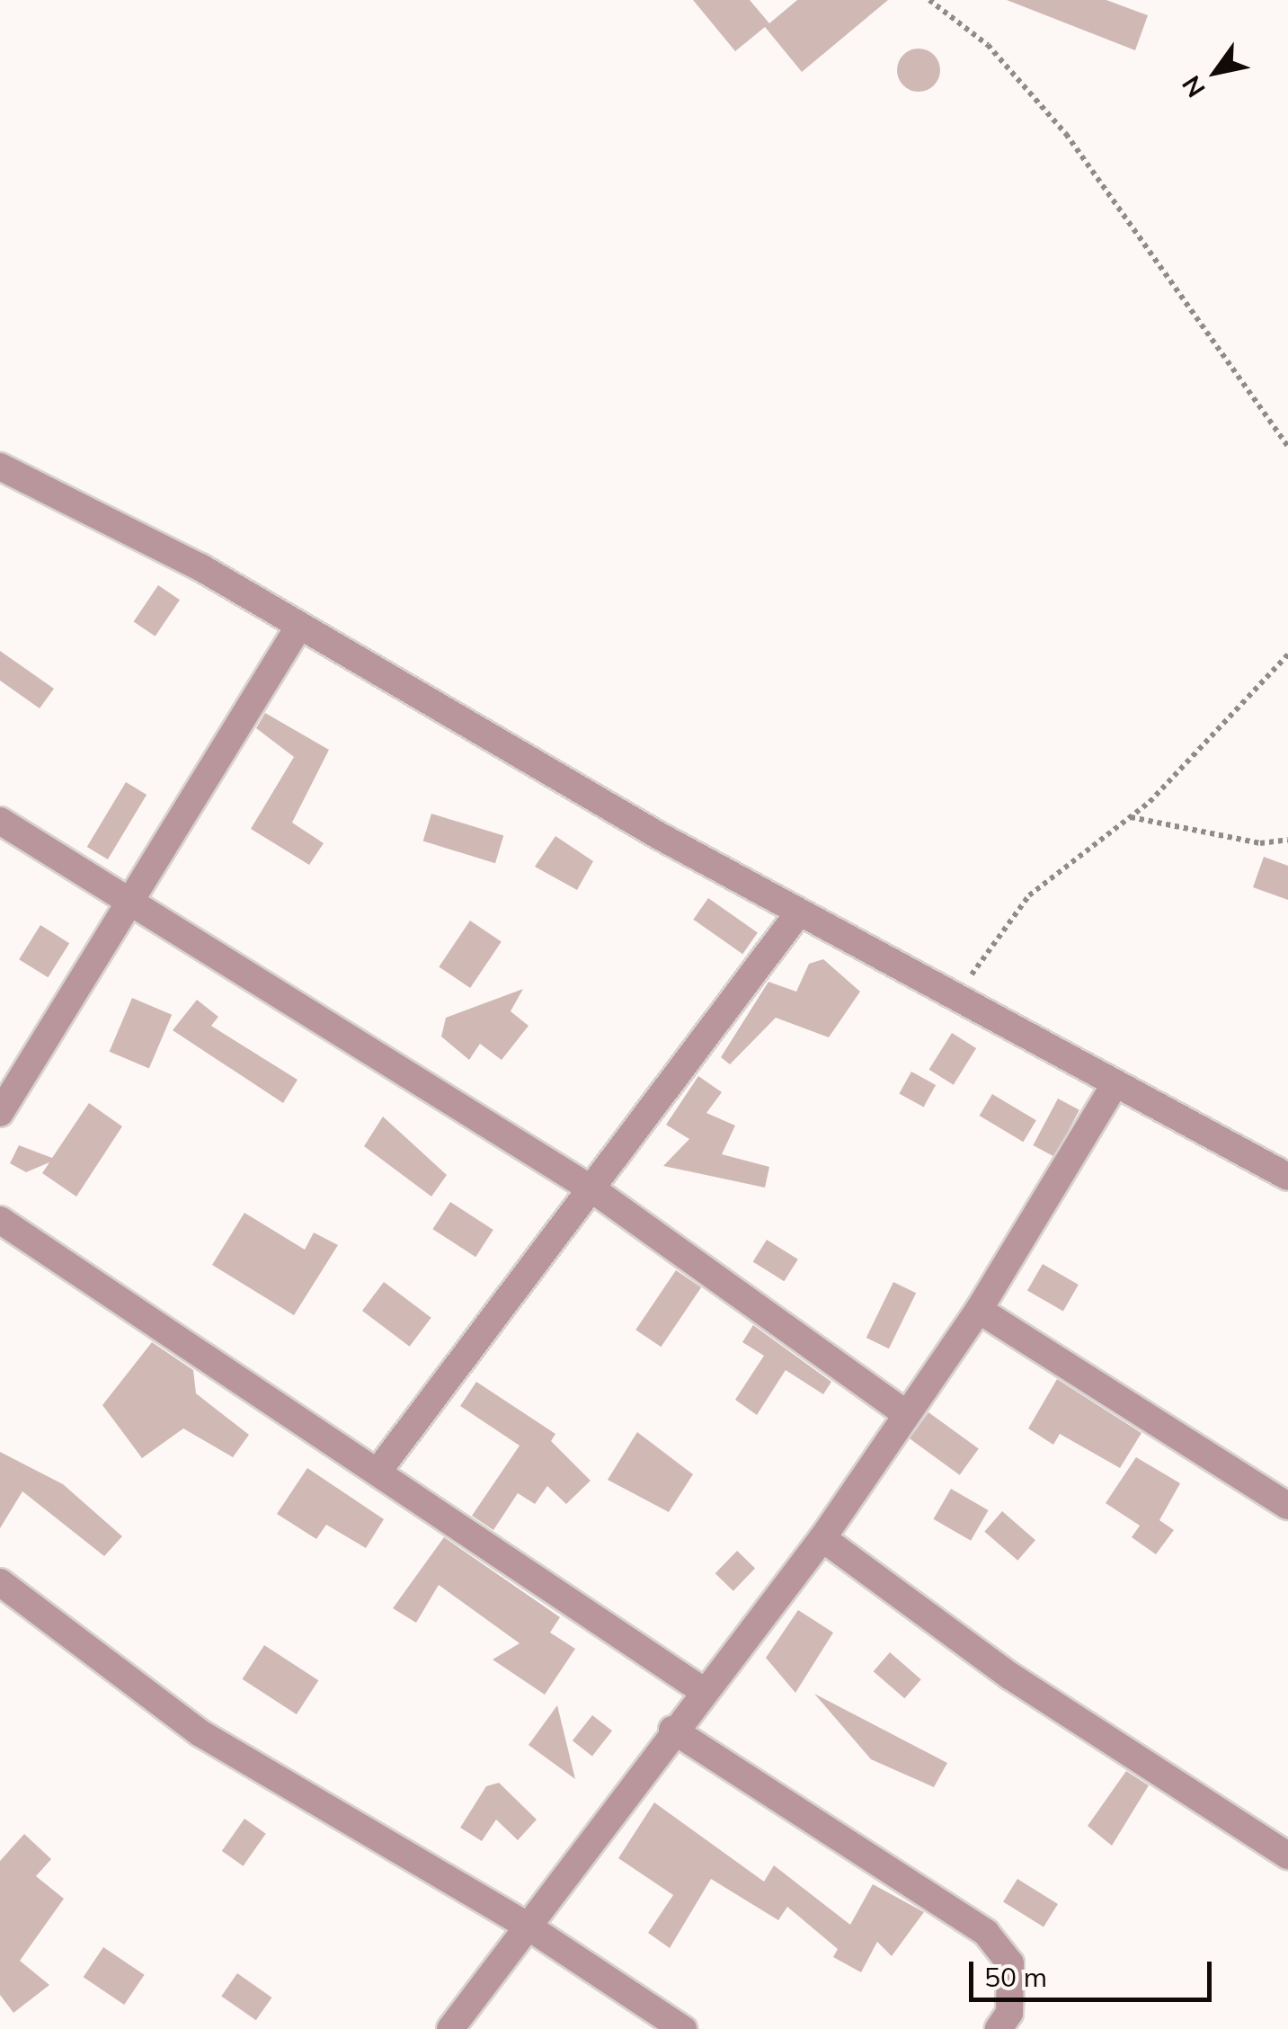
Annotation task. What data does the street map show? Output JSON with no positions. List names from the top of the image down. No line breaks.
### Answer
{"scale_bar":"50 m","north":"bottom left"}
